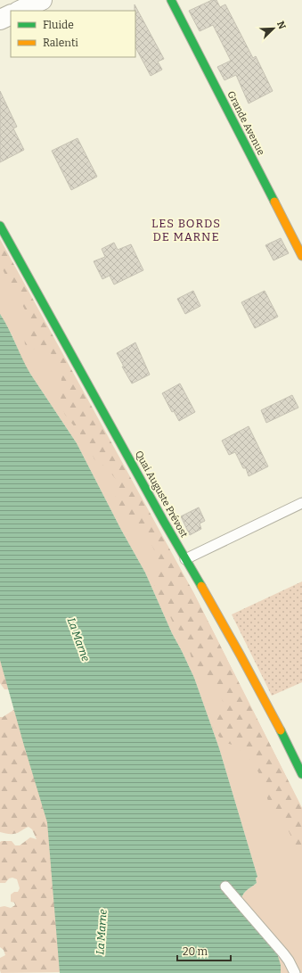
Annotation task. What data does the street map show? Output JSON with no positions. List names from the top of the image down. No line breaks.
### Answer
{"streets":{"street":["Grande Avenue","Quai Auguste Prévost"]},"districts":["LES BORDS DE MARNE"],"water":["La Marne"],"legend":["Fluide","Ralenti"],"scale_bar":"20 m","north":"top right"}
